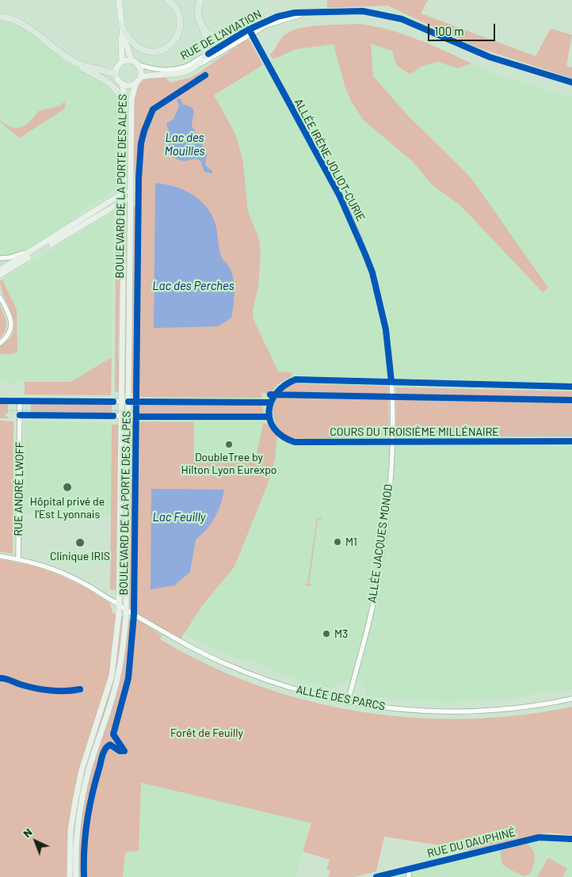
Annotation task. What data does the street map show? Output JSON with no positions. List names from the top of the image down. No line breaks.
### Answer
{"streets":{"main road":["RUE DE L'AVIATION","BOULEVARD DE LA PORTE DES ALPES"],"street":["ALLÉE IRÈNE JOLIOT-CURIE","COURS DU TROISIÈME MILLÉNAIRE","RUE ANDRÉ LWOFF","ALLÉE JACQUES MONOD","ALLÉE DES PARCS","RUE DU DAUPHINÉ"]},"crossings":[["RUE DE L'AVIATION","ALLÉE IRÈNE JOLIOT-CURIE"],["RUE DE L'AVIATION","BOULEVARD DE LA PORTE DES ALPES"],["ALLÉE IRÈNE JOLIOT-CURIE","ALLÉE JACQUES MONOD"],["BOULEVARD DE LA PORTE DES ALPES","RUE ANDRÉ LWOFF"],["BOULEVARD DE LA PORTE DES ALPES","ALLÉE DES PARCS"],["COURS DU TROISIÈME MILLÉNAIRE","ALLÉE JACQUES MONOD"],["ALLÉE JACQUES MONOD","ALLÉE DES PARCS"]],"water":["Lac des Mouilles","Lac des Perches","Lac Feuilly"],"parks":["Forêt de Feuilly"],"places":["DoubleTree by Hilton Lyon Eurexpo","Hôpital privé de l'Est Lyonnais","M1","Clinique IRIS","M3"],"scale_bar":"100 m","north":"top left"}
